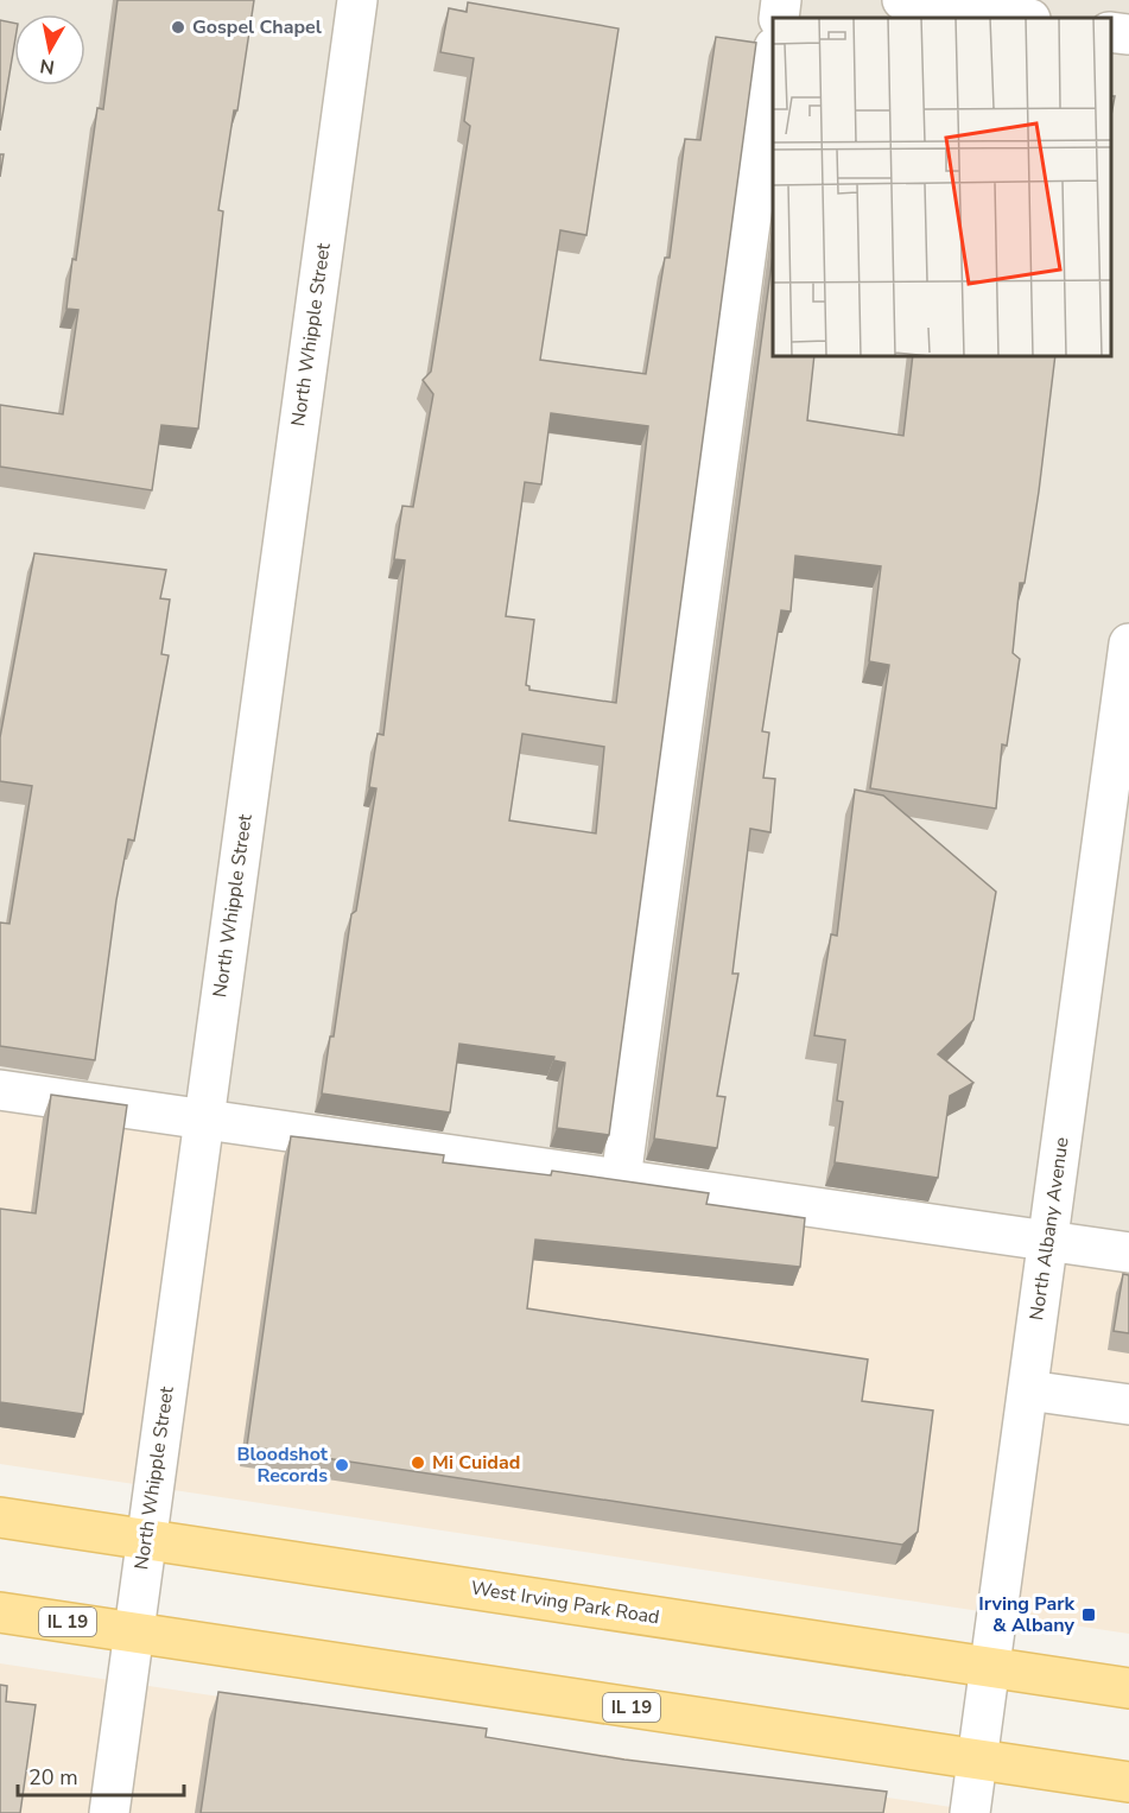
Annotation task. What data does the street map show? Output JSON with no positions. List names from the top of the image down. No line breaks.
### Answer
{"streets":{"main road":["West Irving Park Road","IL 19"],"street":["North Whipple Street","North Albany Avenue"]},"crossings":[["North Whipple Street","West Irving Park Road"],["North Whipple Street","IL 19"],["North Albany Avenue","West Irving Park Road"],["North Albany Avenue","IL 19"]],"places":{"other":["Gospel Chapel","Mi Cuidad","Bloodshot Records"],"transit":["Irving Park & Albany"]},"scale_bar":"20 m","north":"bottom"}
